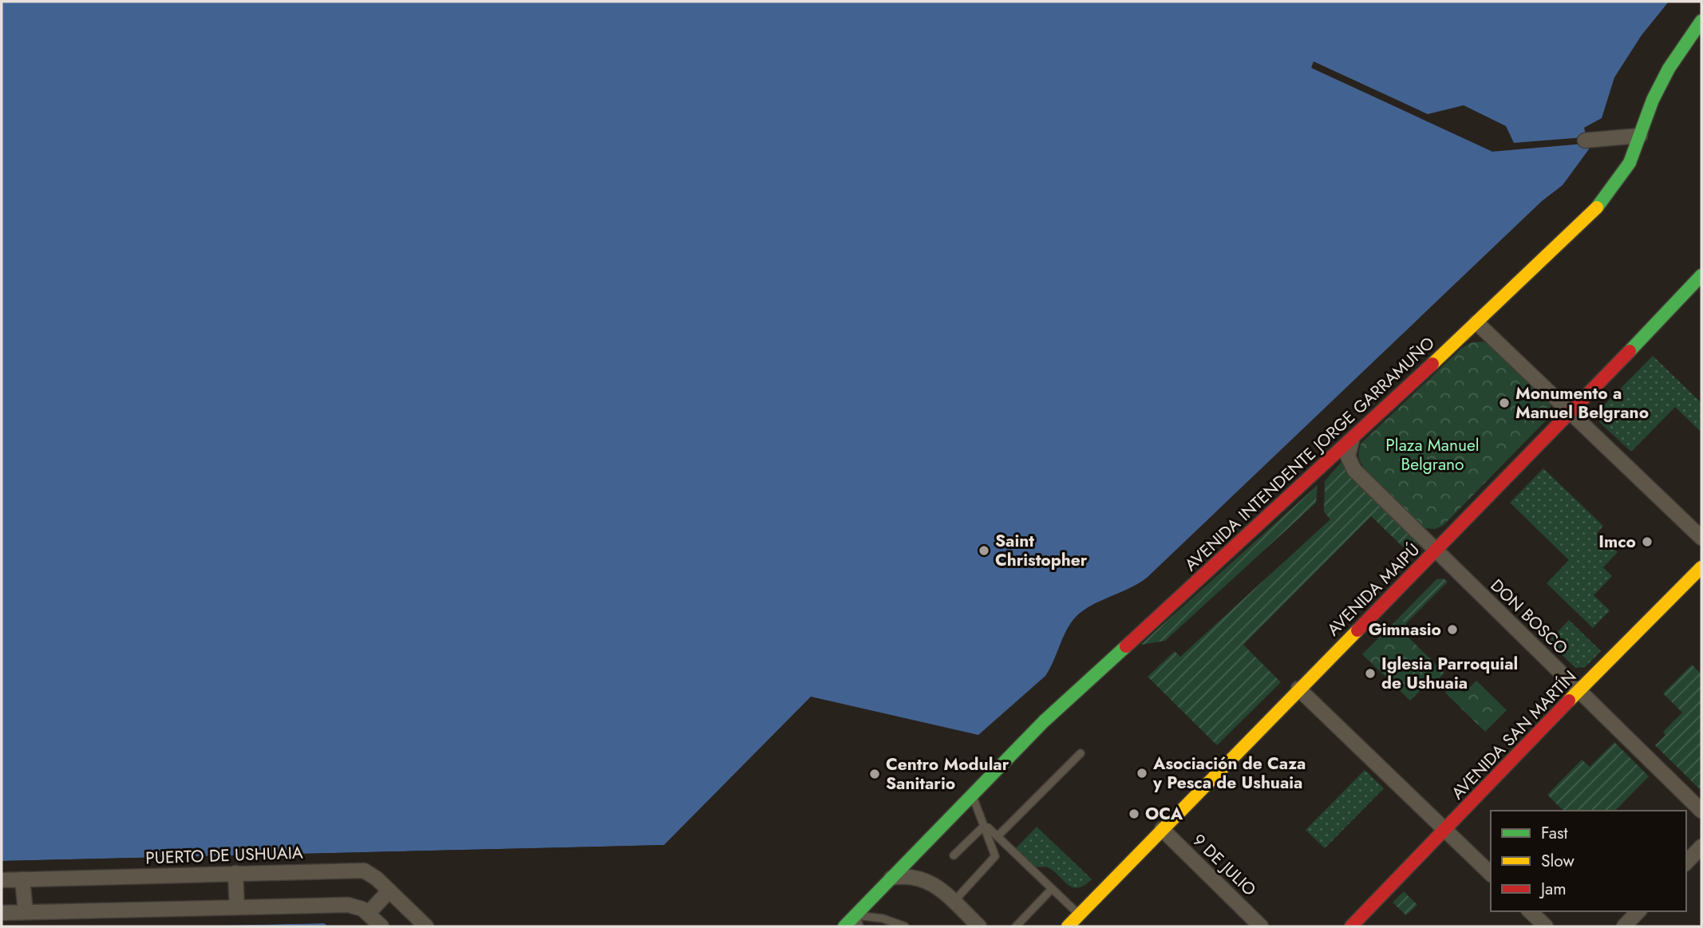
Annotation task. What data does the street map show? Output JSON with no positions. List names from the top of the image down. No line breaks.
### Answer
{"streets":{"main road":["AVENIDA INTENDENTE JORGE GARRAMUÑO","AVENIDA MAIPÚ","AVENIDA SAN MARTÍN"],"street":["DON BOSCO","PUERTO DE USHUAIA","9 DE JULIO"]},"crossings":[["AVENIDA INTENDENTE JORGE GARRAMUÑO","DON BOSCO"],["AVENIDA MAIPÚ","DON BOSCO"],["AVENIDA MAIPÚ","9 DE JULIO"],["DON BOSCO","AVENIDA SAN MARTÍN"]],"parks":["Plaza Manuel Belgrano"],"places":["Monumento a Manuel Belgrano","Imco","Saint Christopher","Gimnasio","Iglesia Parroquial de Ushuaia","Asociación de Caza y Pesca de Ushuaia","Centro Modular Sanitario","OCA"],"legend":["Fast","Slow","Jam"]}
